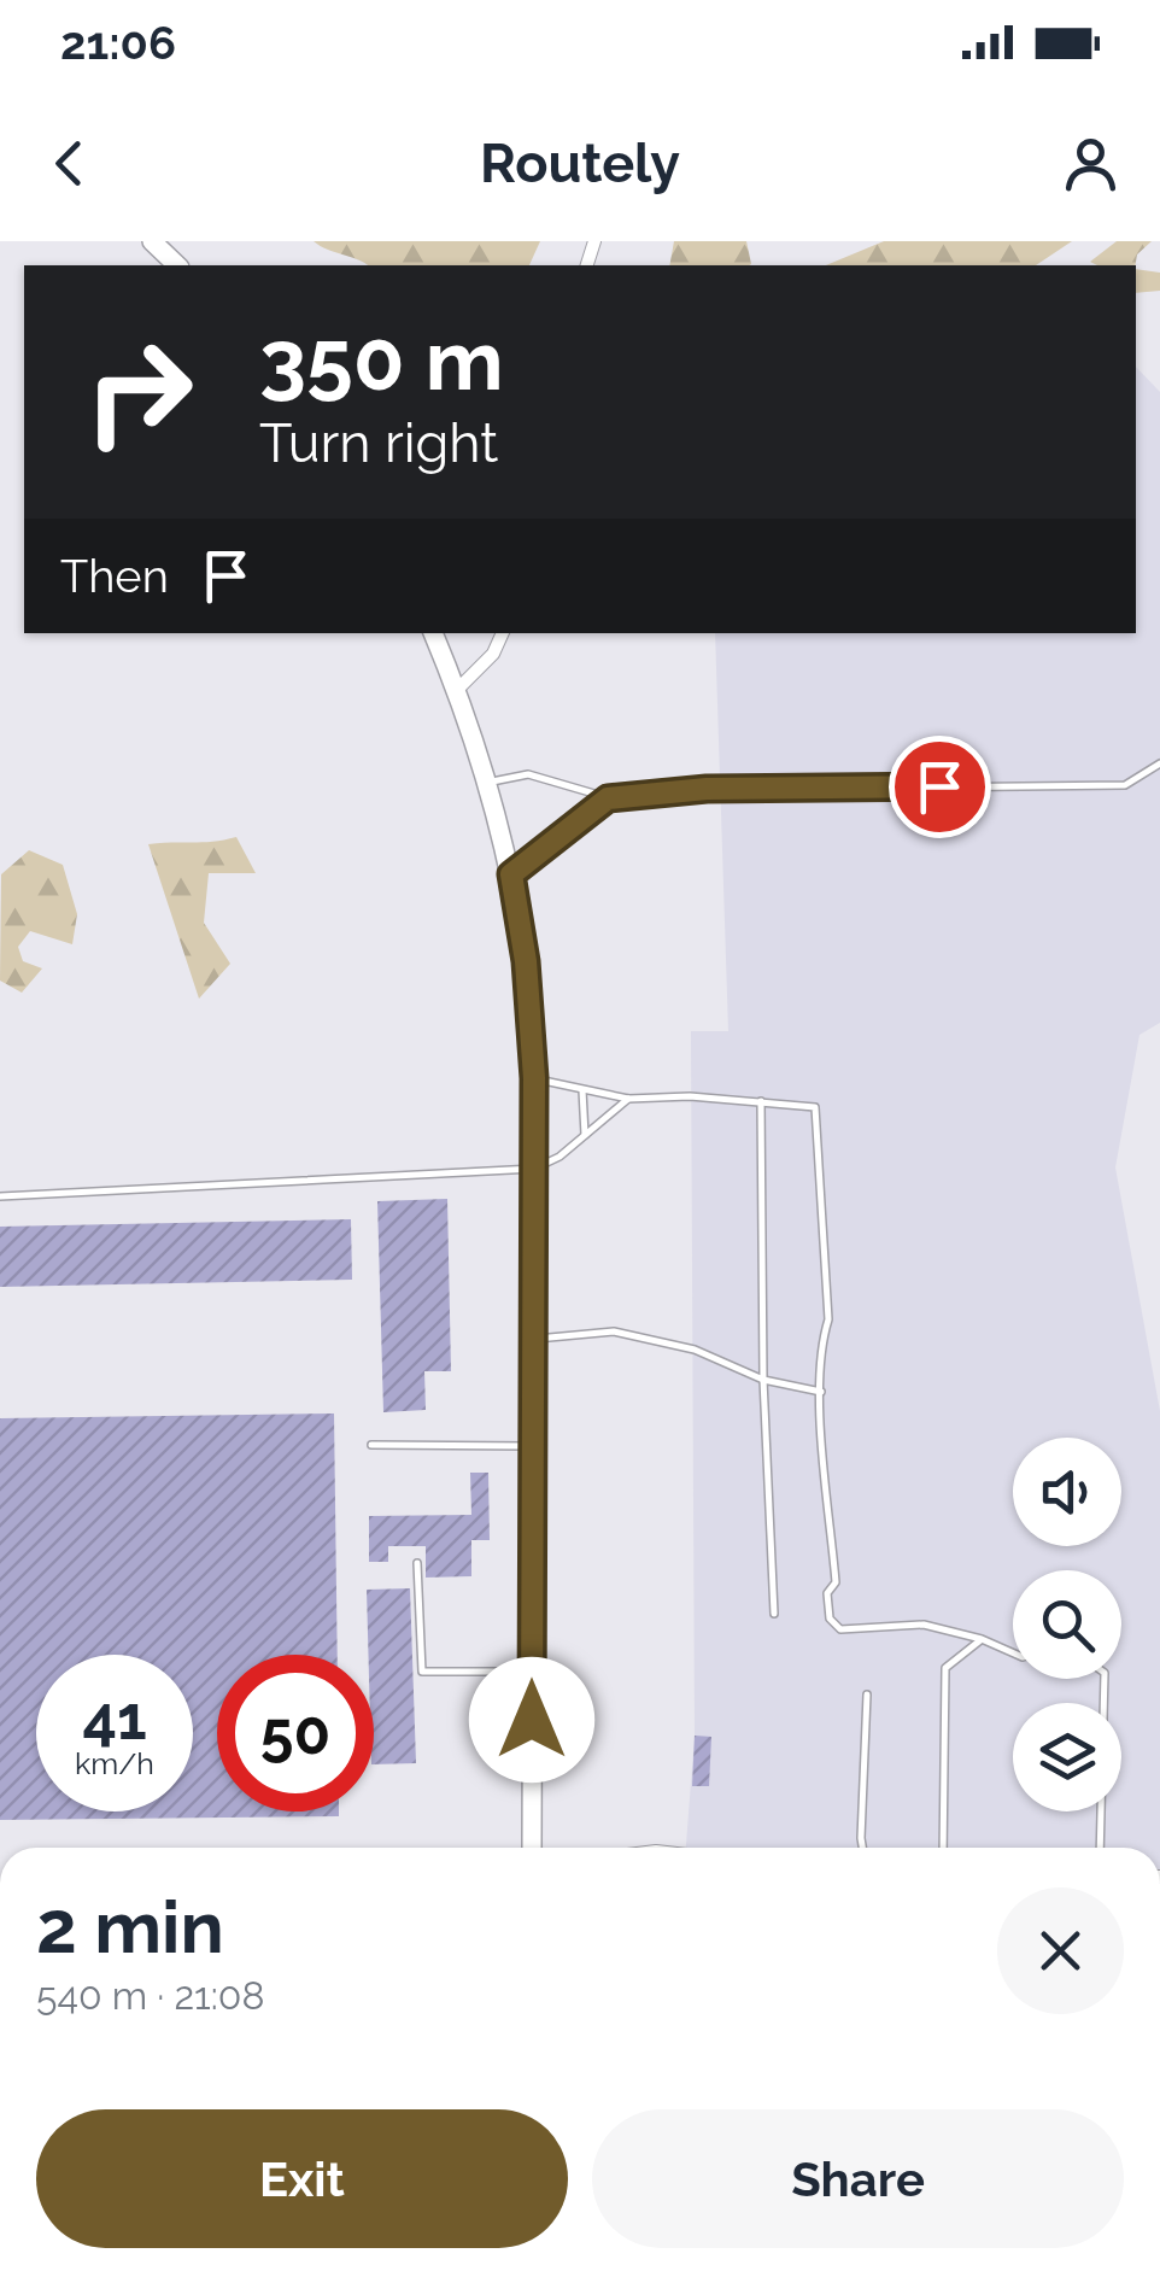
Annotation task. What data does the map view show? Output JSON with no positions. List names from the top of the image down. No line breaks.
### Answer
{"page":{"status":"21:06","header":"Routely","turn":["350 m","Turn right"],"then":"Then","speed":"41 km/h","limit":"50","heading":["2 min","540 m · 21:08"],"buttons":["Exit","Share"]}}
